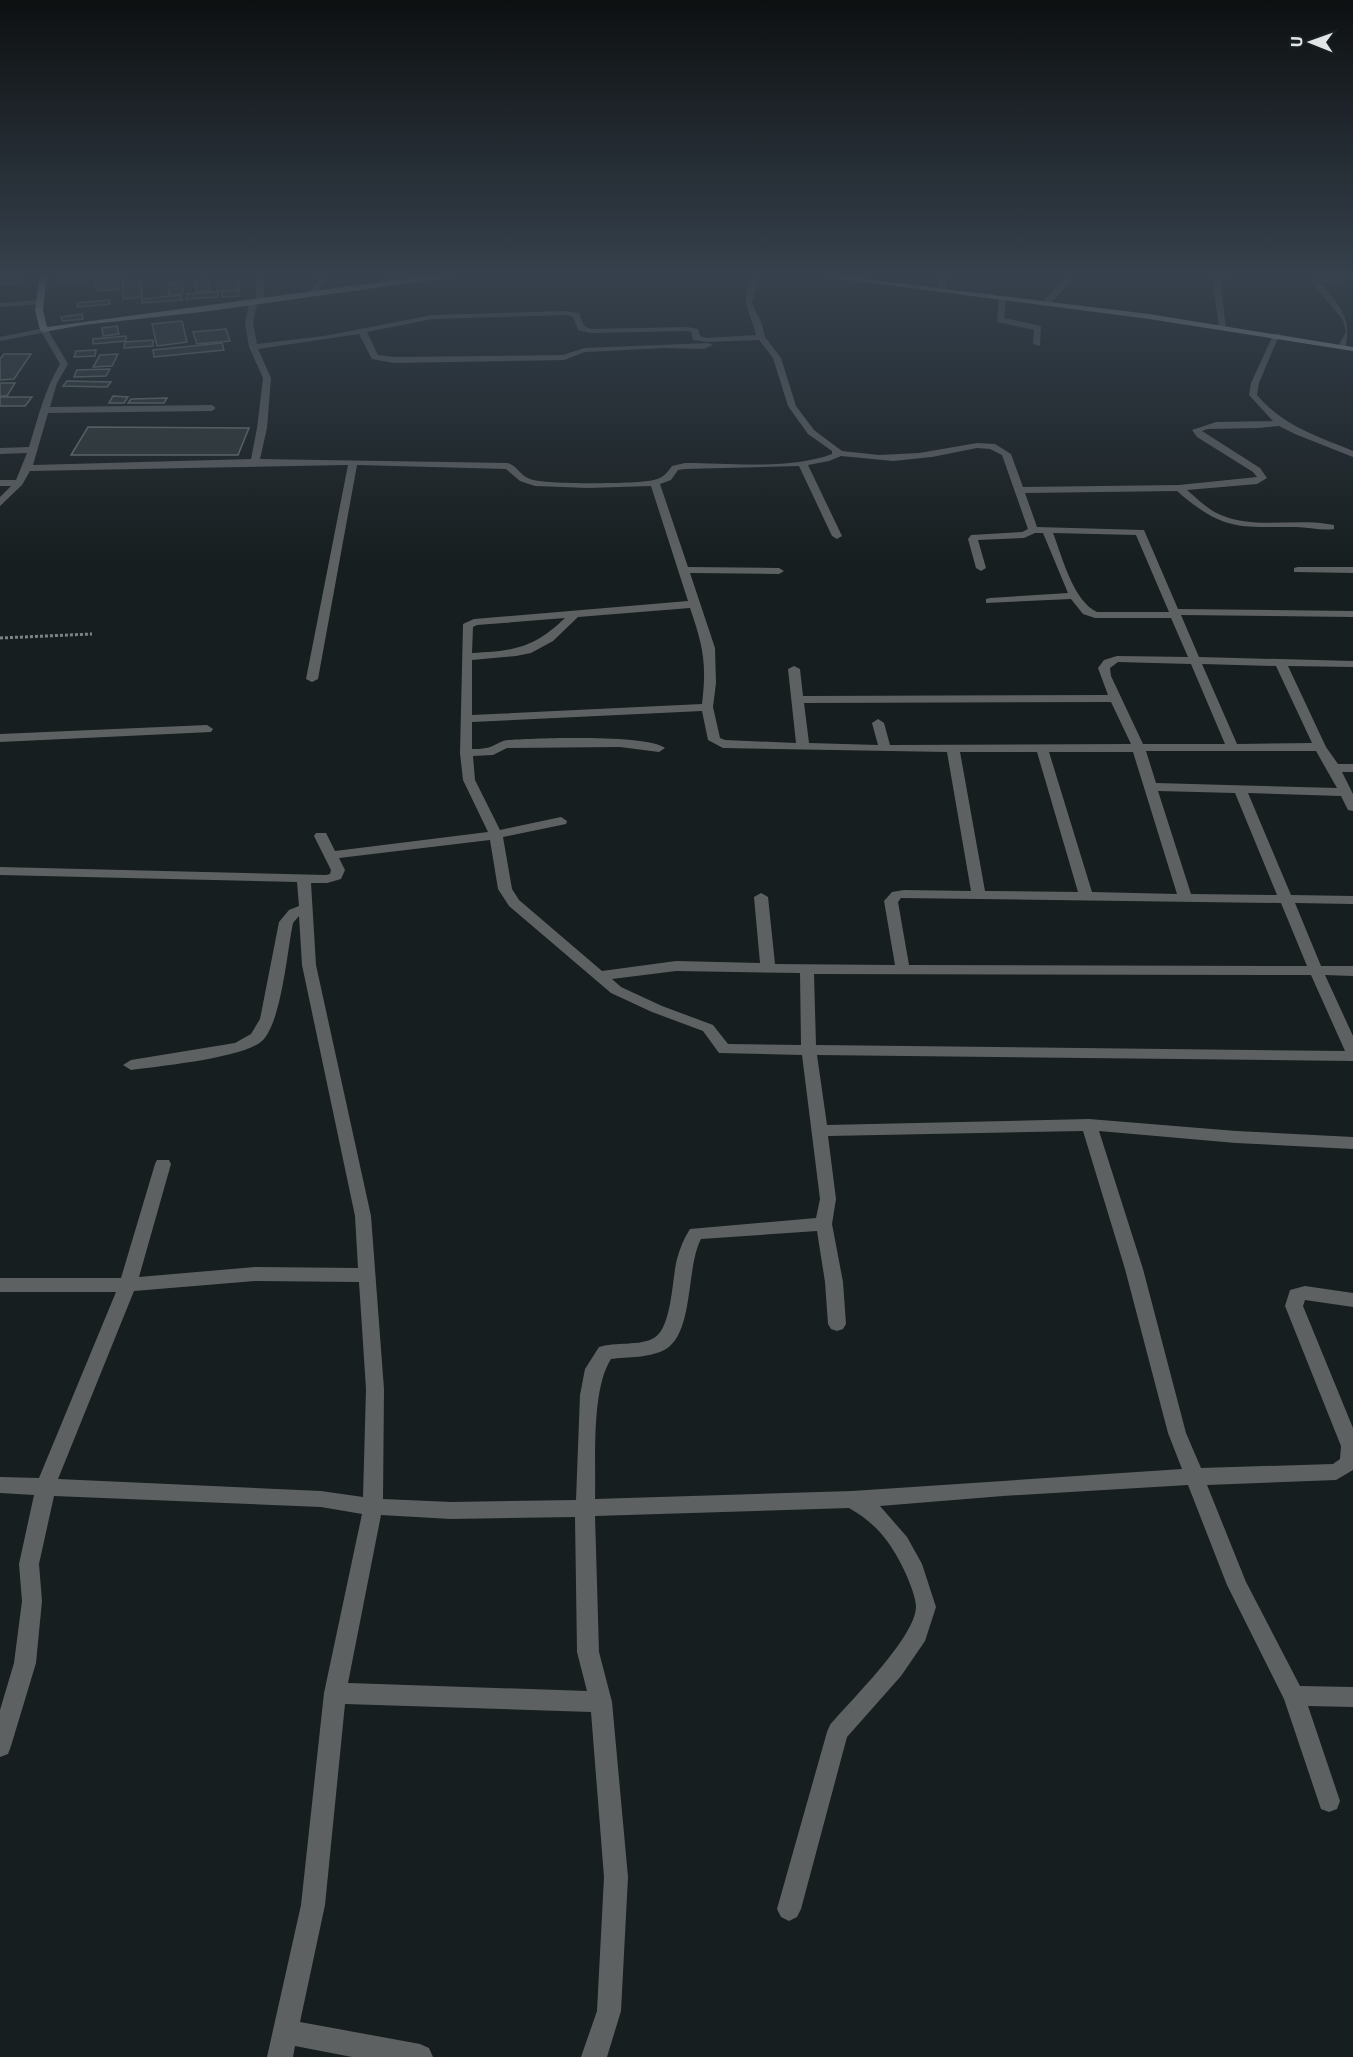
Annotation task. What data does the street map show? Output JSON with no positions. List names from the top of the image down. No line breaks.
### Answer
{"north":"left"}
